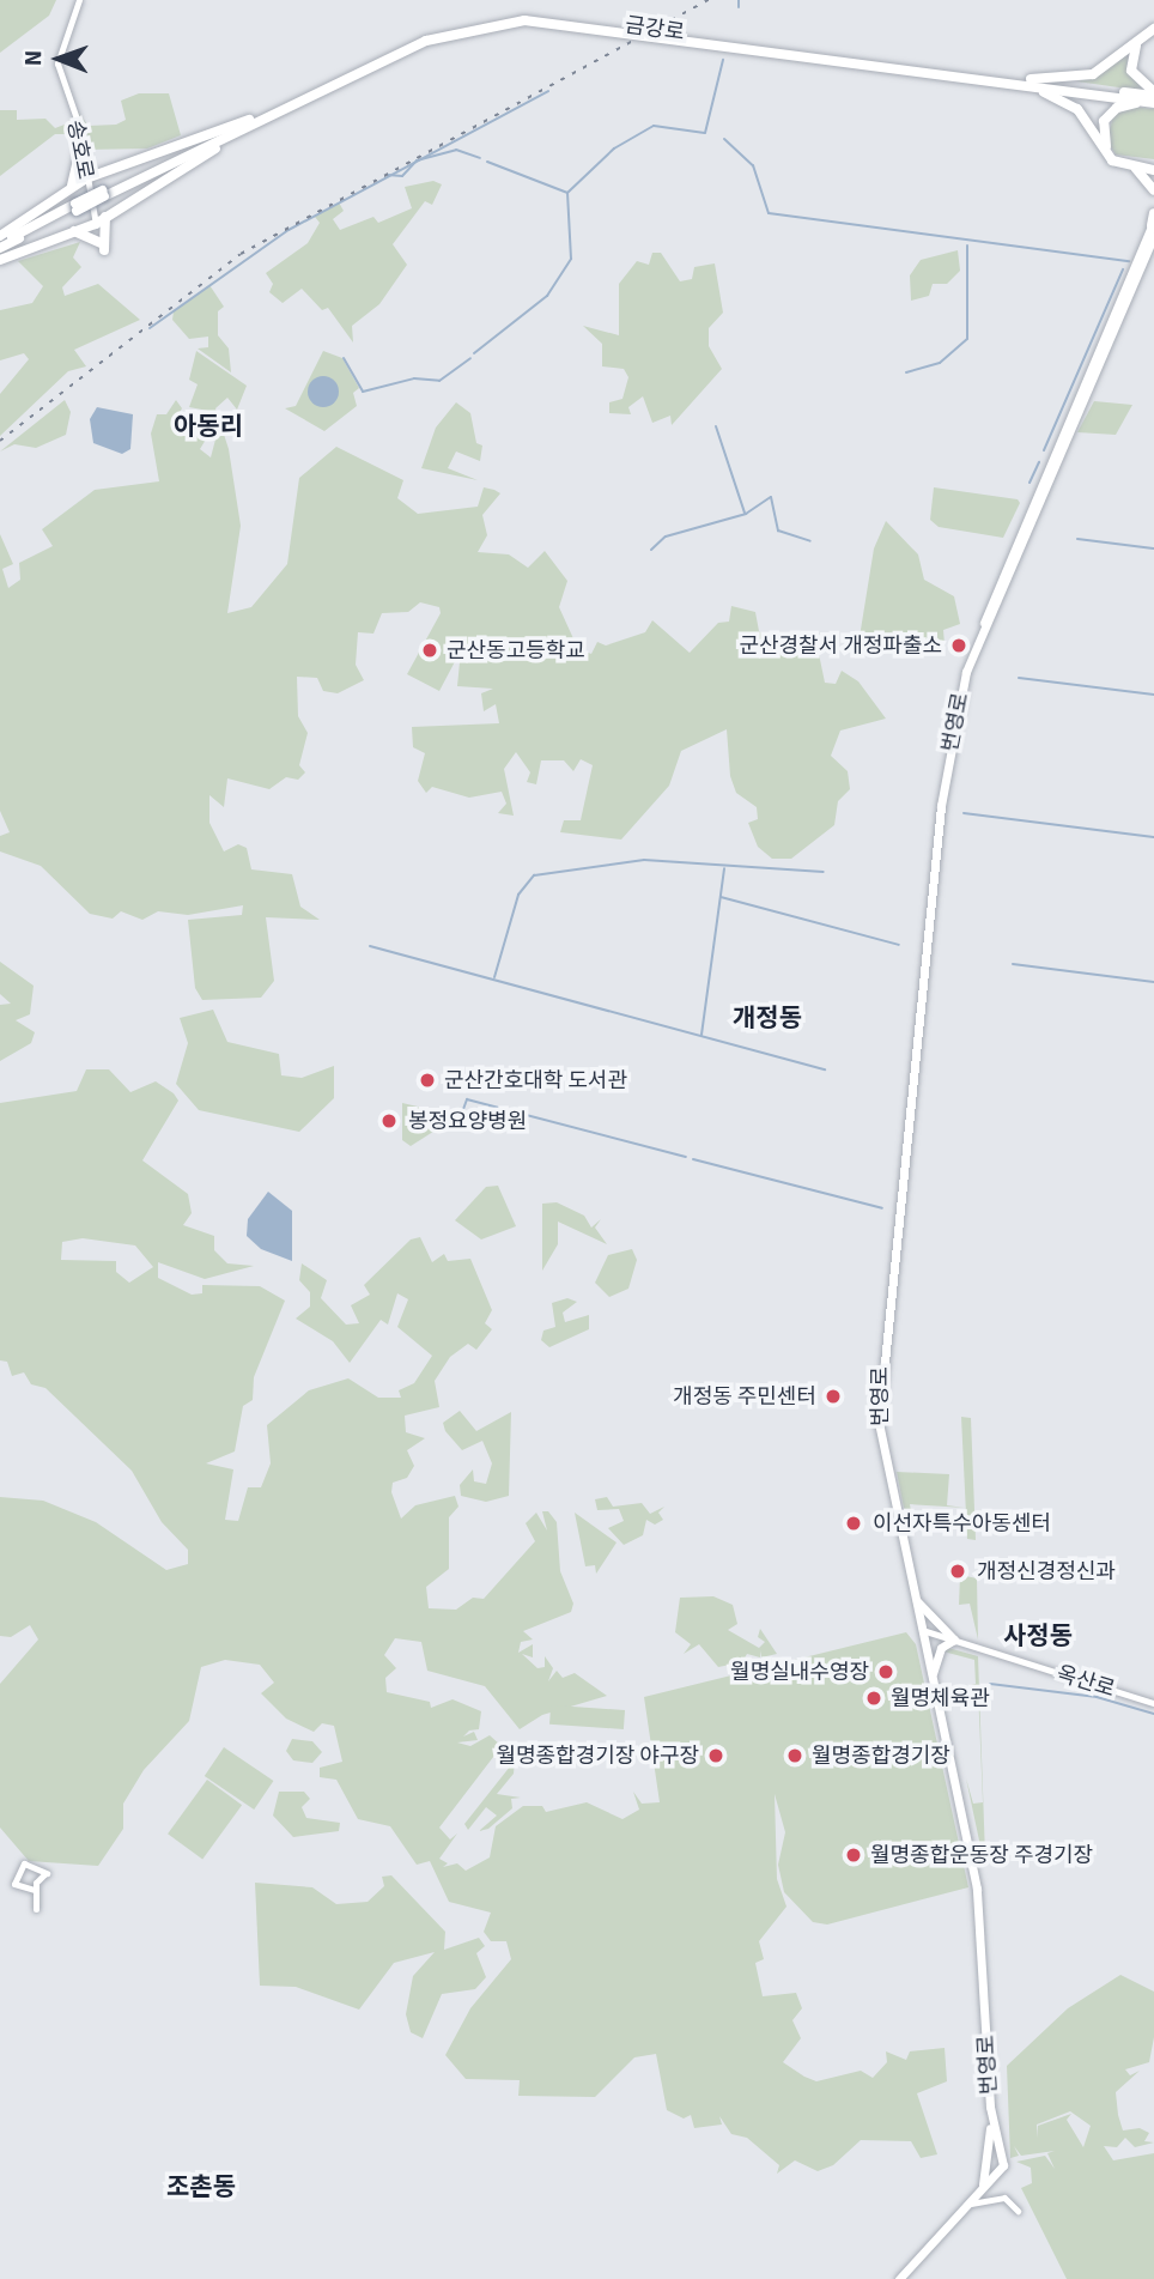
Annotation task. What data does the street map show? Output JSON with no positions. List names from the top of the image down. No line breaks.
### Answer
{"streets":{"highway":["금강로"],"main road":["송호로","번영로","옥산로"]},"crossings":[["번영로","옥산로"]],"districts":["아동리","개정동","사정동","조촌동"],"places":["군산경찰서 개정파출소","군산동고등학교","군산간호대학 도서관","봉정요양병원","개정동 주민센터","이선자특수아동센터","개정신경정신과","월명실내수영장","월명체육관","월명종합경기장 야구장","월명종합경기장","월명종합운동장 주경기장"],"north":"left"}
